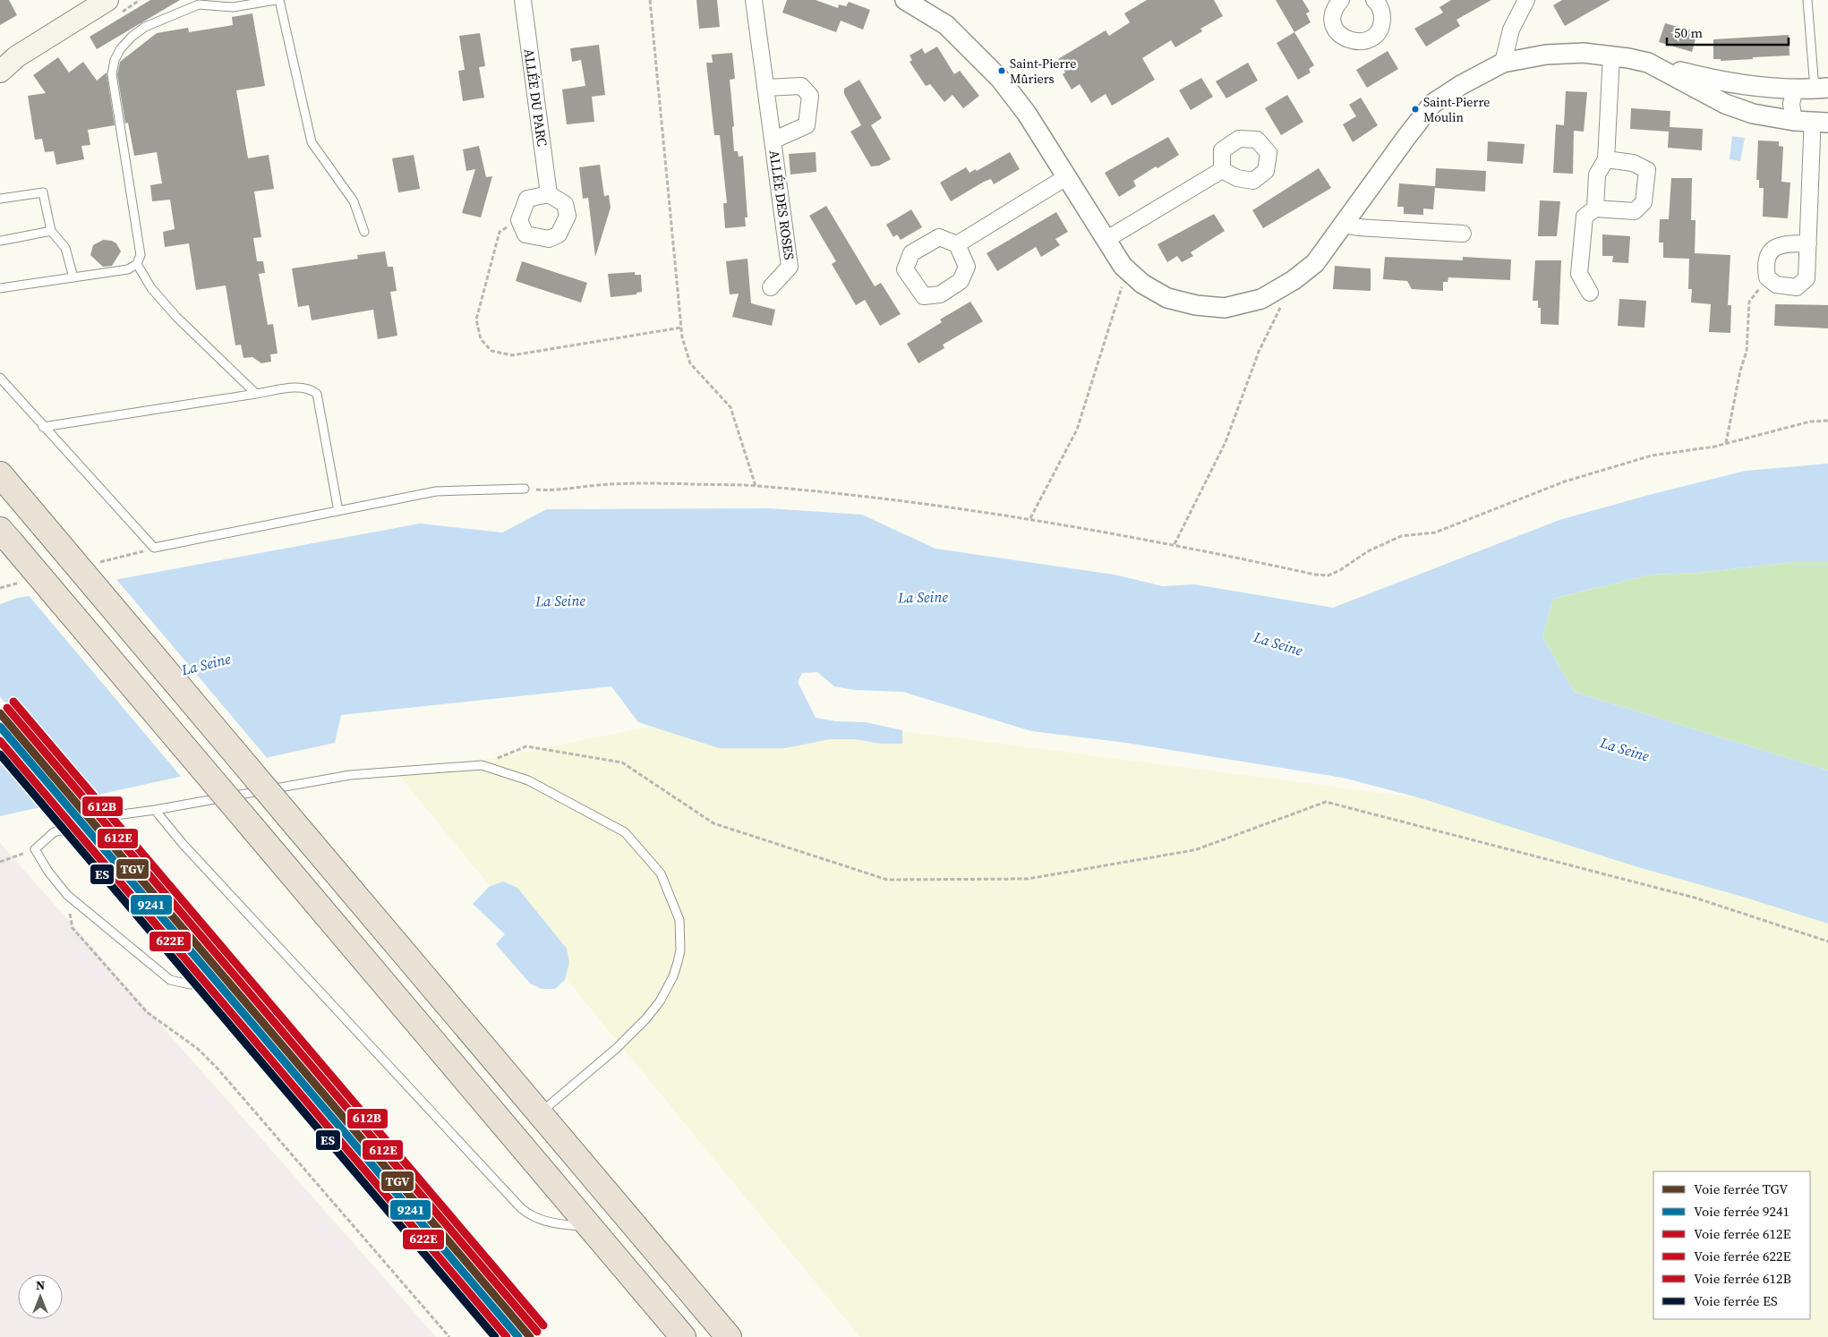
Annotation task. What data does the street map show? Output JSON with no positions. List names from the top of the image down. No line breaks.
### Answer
{"streets":{"street":["ALLÉE DU PARC","ALLÉE DES ROSES"]},"water":["La Seine"],"places":["Saint-Pierre Mûriers","Saint-Pierre Moulin"],"lines":["rail line 612B","rail line 612E","rail line TGV","rail line 9241","rail line 622E","rail line ES"],"legend":["Voie ferrée TGV","Voie ferrée 9241","Voie ferrée 612E","Voie ferrée 622E","Voie ferrée 612B","Voie ferrée ES"],"scale_bar":"50 m","north":"top"}
